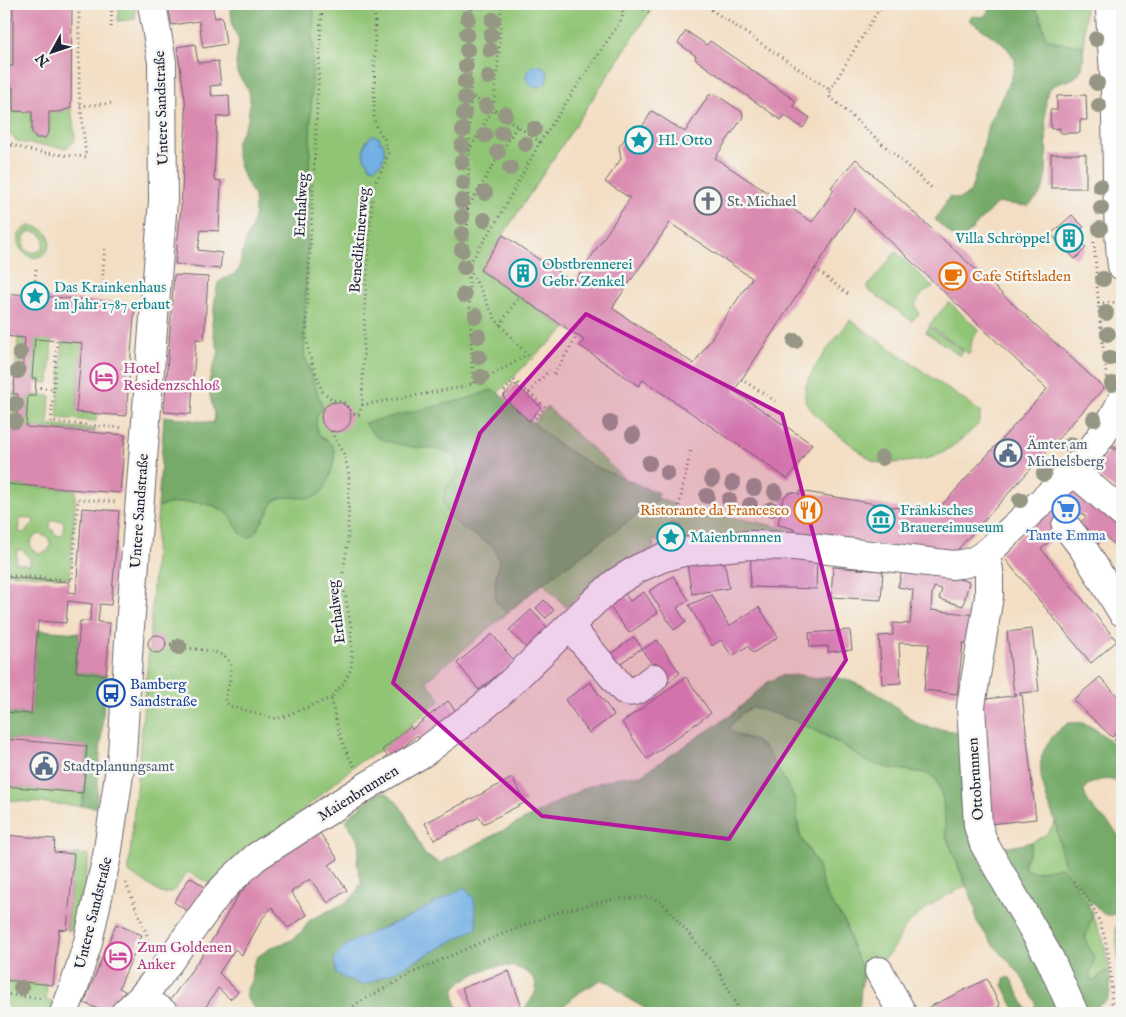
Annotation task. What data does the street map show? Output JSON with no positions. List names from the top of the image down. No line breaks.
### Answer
{"streets":{"street":["Untere Sandstraße","Ottobrunnen","Maienbrunnen"],"path":["Erthalweg","Benediktinerweg"]},"crossings":[["Erthalweg","Benediktinerweg"],["Ottobrunnen","Maienbrunnen"]],"places":{"place":["Hl. Otto","Das Krainkenhaus im Jahr 1787 erbaut","Maienbrunnen"],"church":["St. Michael"],"building":["Villa Schröppel","Obstbrennerei Gebr. Zenkel"],"cafe":["Cafe Stiftsladen"],"hotel":["Hotel Residenzschloß","Zum Goldenen Anker"],"public building":["Ämter am Michelsberg","Stadtplanungsamt"],"supermarket":["Tante Emma"],"restaurant":["Ristorante da Francesco"],"museum":["Fränkisches Brauereimuseum"],"bus stop":["Bamberg Sandstraße"]},"north":"bottom left"}
